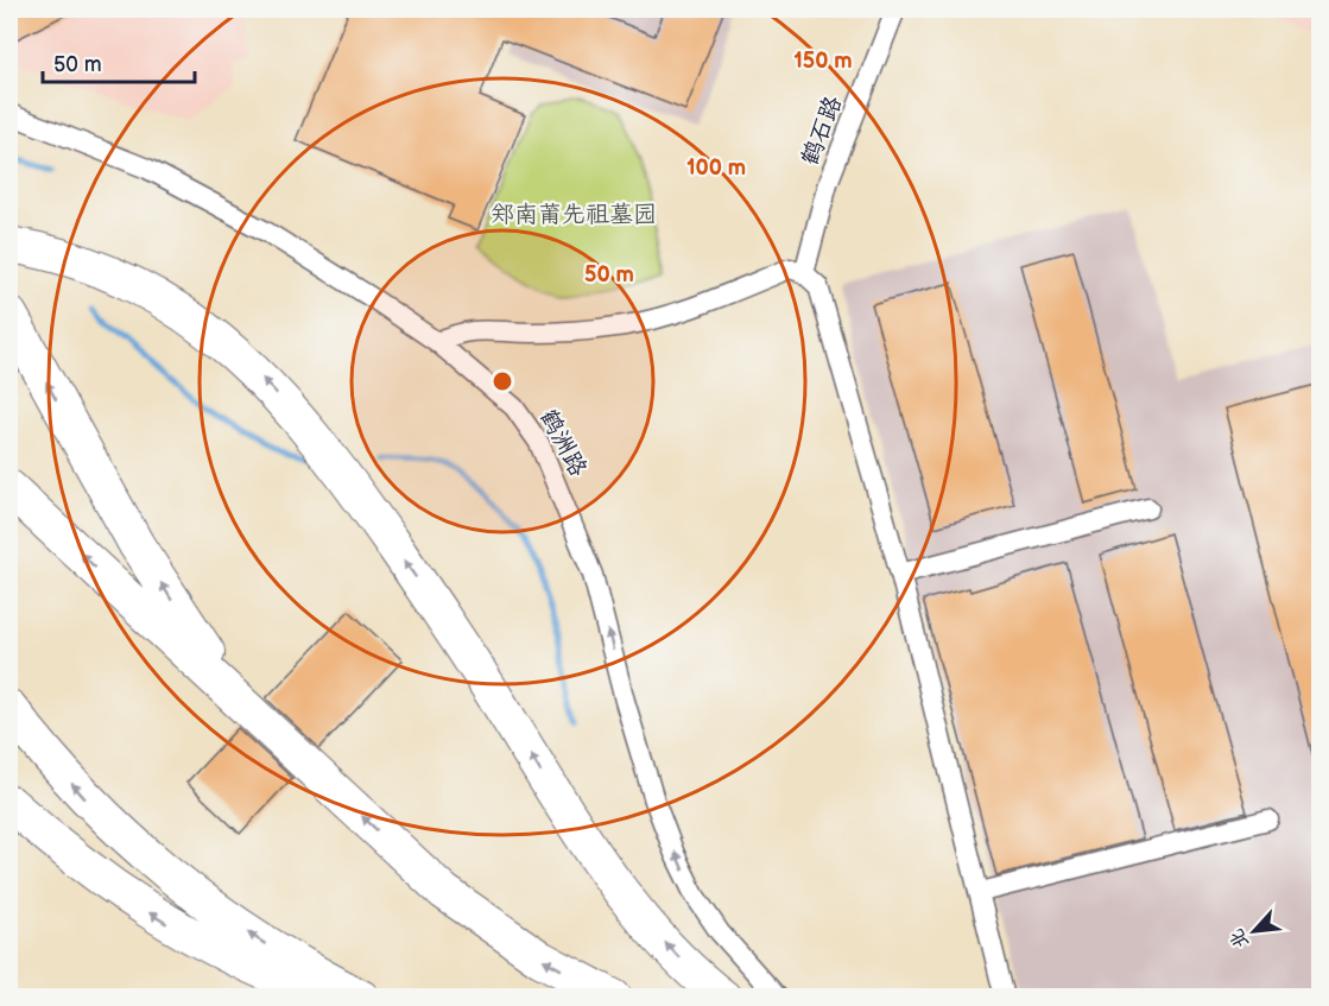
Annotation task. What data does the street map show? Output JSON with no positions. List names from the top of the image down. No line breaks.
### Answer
{"streets":{"street":["鹤石路","鹤洲路"]},"one_way":["鹤洲路"],"parks":["郑南莆先祖墓园"],"scale_bar":"50 m","north":"bottom left","rings":["150 m","100 m","50 m"]}
